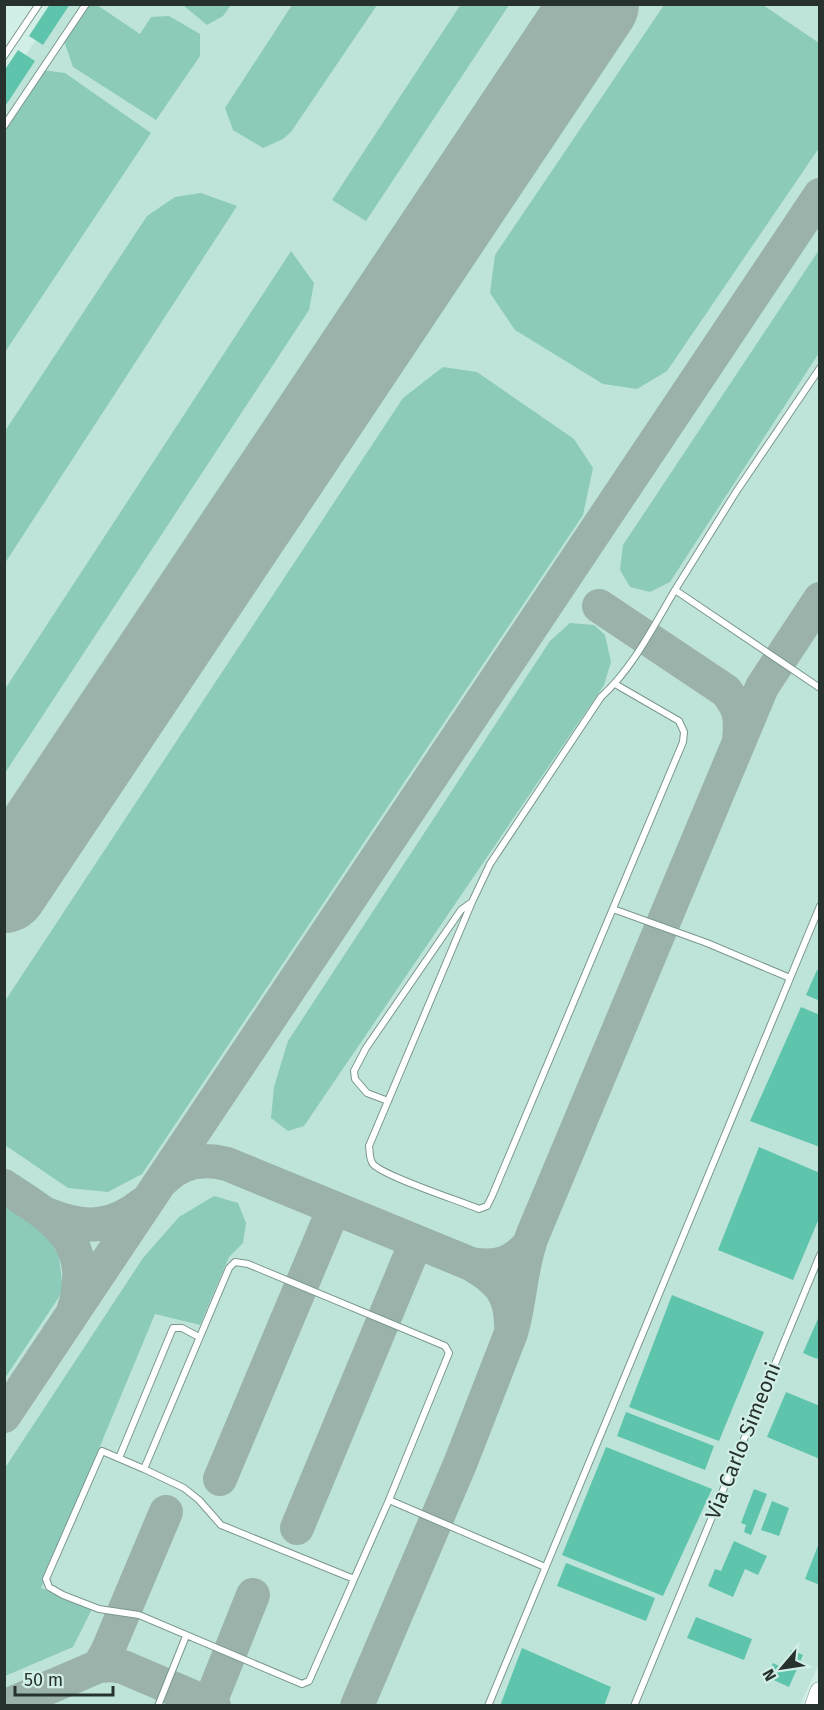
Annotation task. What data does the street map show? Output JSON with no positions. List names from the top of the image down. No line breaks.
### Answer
{"streets":{"lane":["Via Carlo Simeoni"]},"scale_bar":"50 m","north":"bottom left"}
